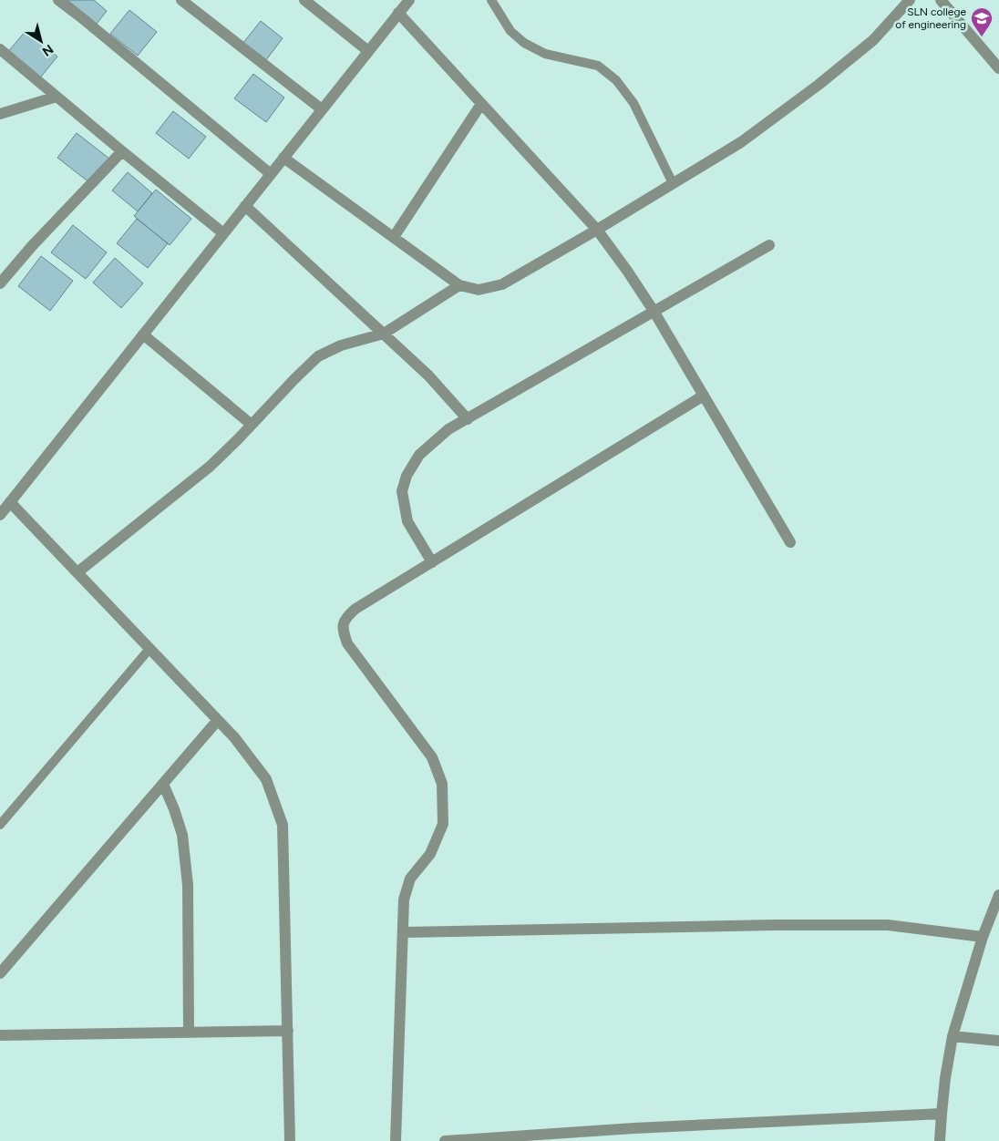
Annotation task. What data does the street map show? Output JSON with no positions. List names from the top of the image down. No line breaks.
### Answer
{"places":{"school or university":["SLN college of engineering"]},"north":"bottom right"}
